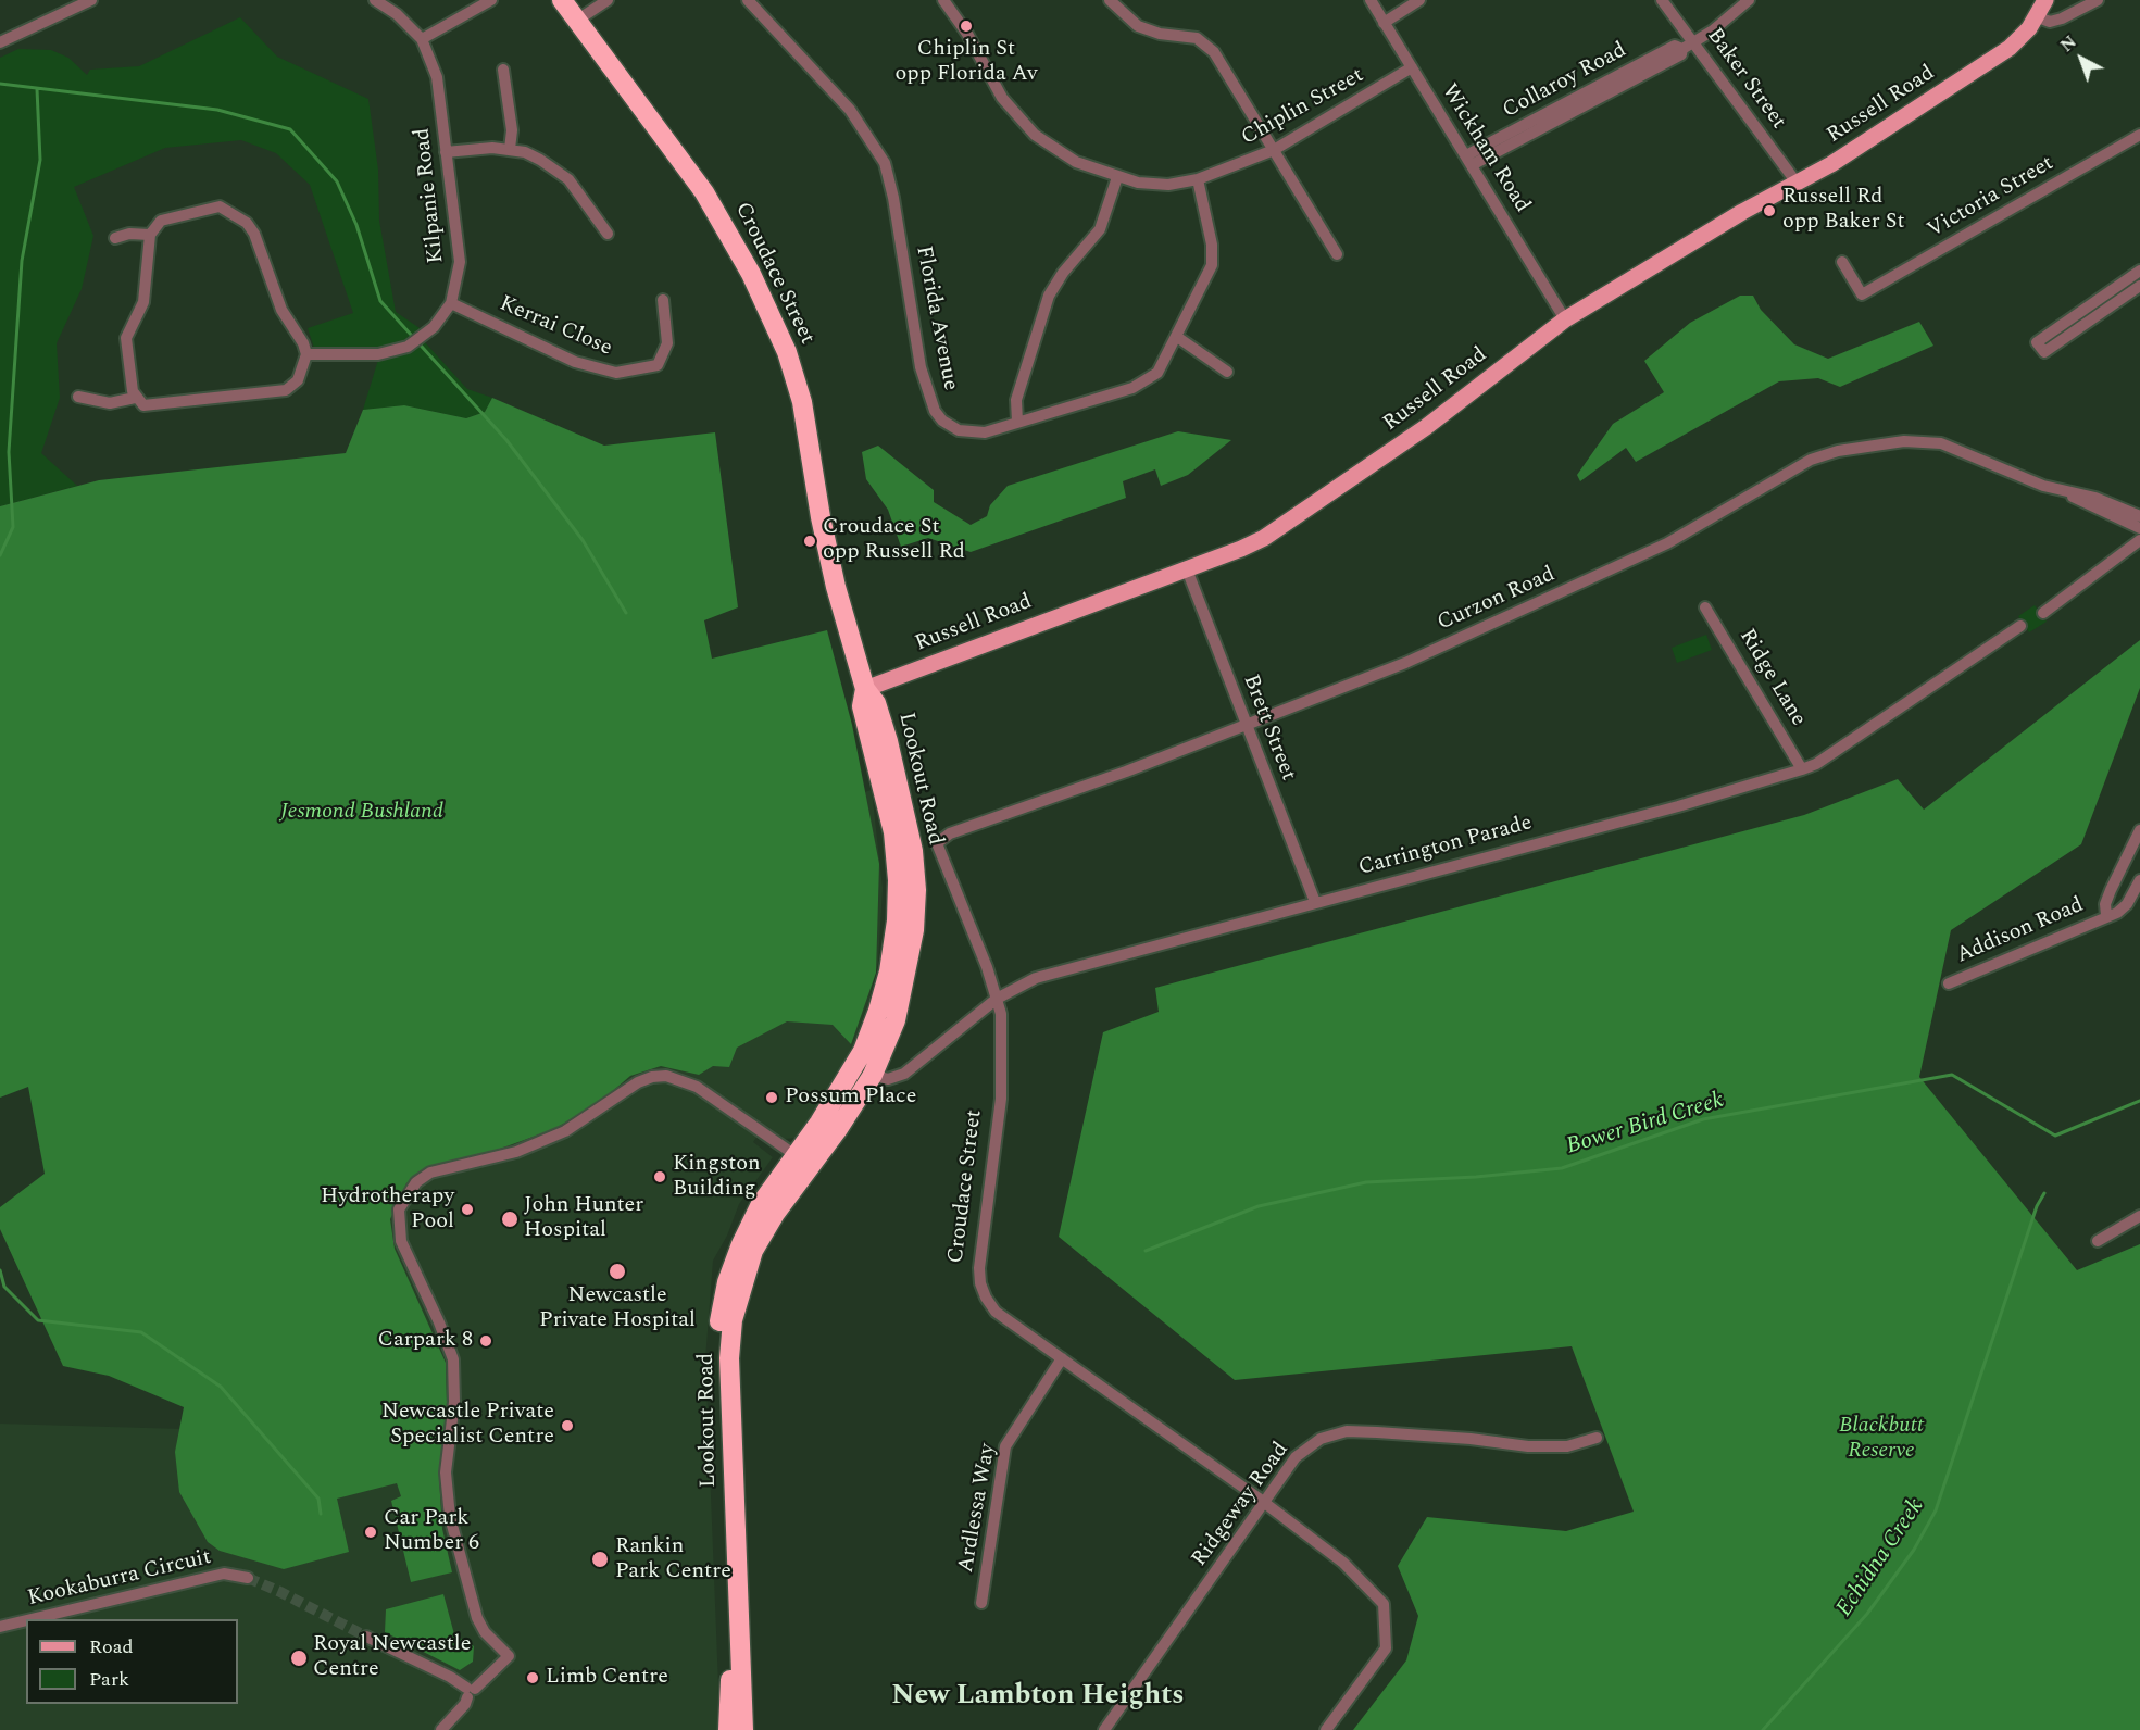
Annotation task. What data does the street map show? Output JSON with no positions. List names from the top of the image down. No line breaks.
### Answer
{"streets":{"highway":["Croudace Street","Lookout Road"],"main road":["Russell Road"],"street":["Baker Street","Collaroy Road","Chiplin Street","Wickham Road","Kilpanie Road","Victoria Street","Florida Avenue","Kerrai Close","Curzon Road","Ridge Lane","Brett Street","Carrington Parade","Addison Road","Ridgeway Road","Ardlessa Way","Kookaburra Circuit"]},"crossings":[["Baker Street","Collaroy Road"],["Baker Street","Russell Road"],["Collaroy Road","Wickham Road"],["Russell Road","Wickham Road"],["Russell Road","Croudace Street"],["Russell Road","Brett Street"],["Russell Road","Lookout Road"],["Chiplin Street","Wickham Road"],["Chiplin Street","Florida Avenue"],["Kilpanie Road","Kerrai Close"],["Croudace Street","Curzon Road"],["Croudace Street","Lookout Road"],["Croudace Street","Carrington Parade"],["Croudace Street","Ridgeway Road"],["Croudace Street","Ardlessa Way"],["Curzon Road","Brett Street"],["Ridge Lane","Carrington Parade"],["Brett Street","Carrington Parade"],["Lookout Road","Carrington Parade"]],"districts":["New Lambton Heights"],"water":["Bower Bird Creek","Echidna Creek"],"parks":["Jesmond Bushland","Blackbutt Reserve"],"places":["Chiplin St opp Florida Av","Russell Rd opp Baker St","Croudace St opp Russell Rd","Possum Place","Kingston Building","Hydrotherapy Pool","John Hunter Hospital","Newcastle Private Hospital","Carpark 8","Newcastle Private Specialist Centre","Car Park Number 6","Rankin Park Centre","Royal Newcastle Centre","Limb Centre"],"legend":["Road","Park"],"north":"top left"}
